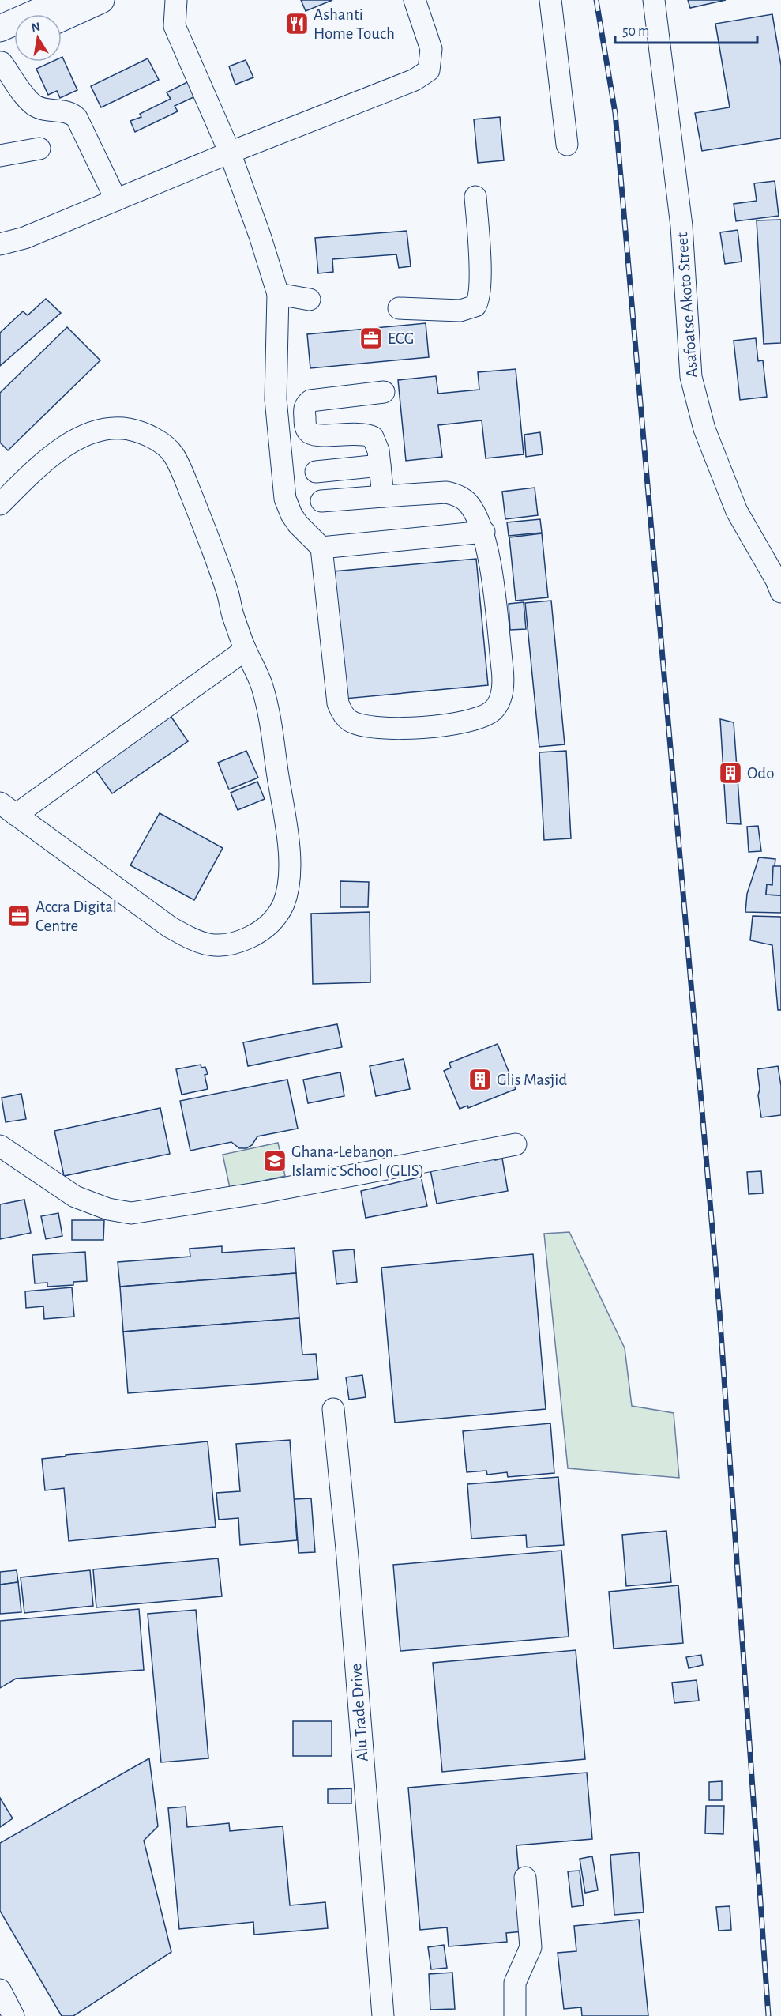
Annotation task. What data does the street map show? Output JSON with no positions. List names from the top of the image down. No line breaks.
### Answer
{"streets":{"street":["Asafoatse Akoto Street","Alu Trade Drive"]},"places":{"restaurant":["Ashanti Home Touch"],"office":["ECG","Accra Digital Centre"],"building":["Odo","Glis Masjid"],"school or university":["Ghana-Lebanon Islamic School (GLIS)"]},"scale_bar":"50 m","north":"top"}
